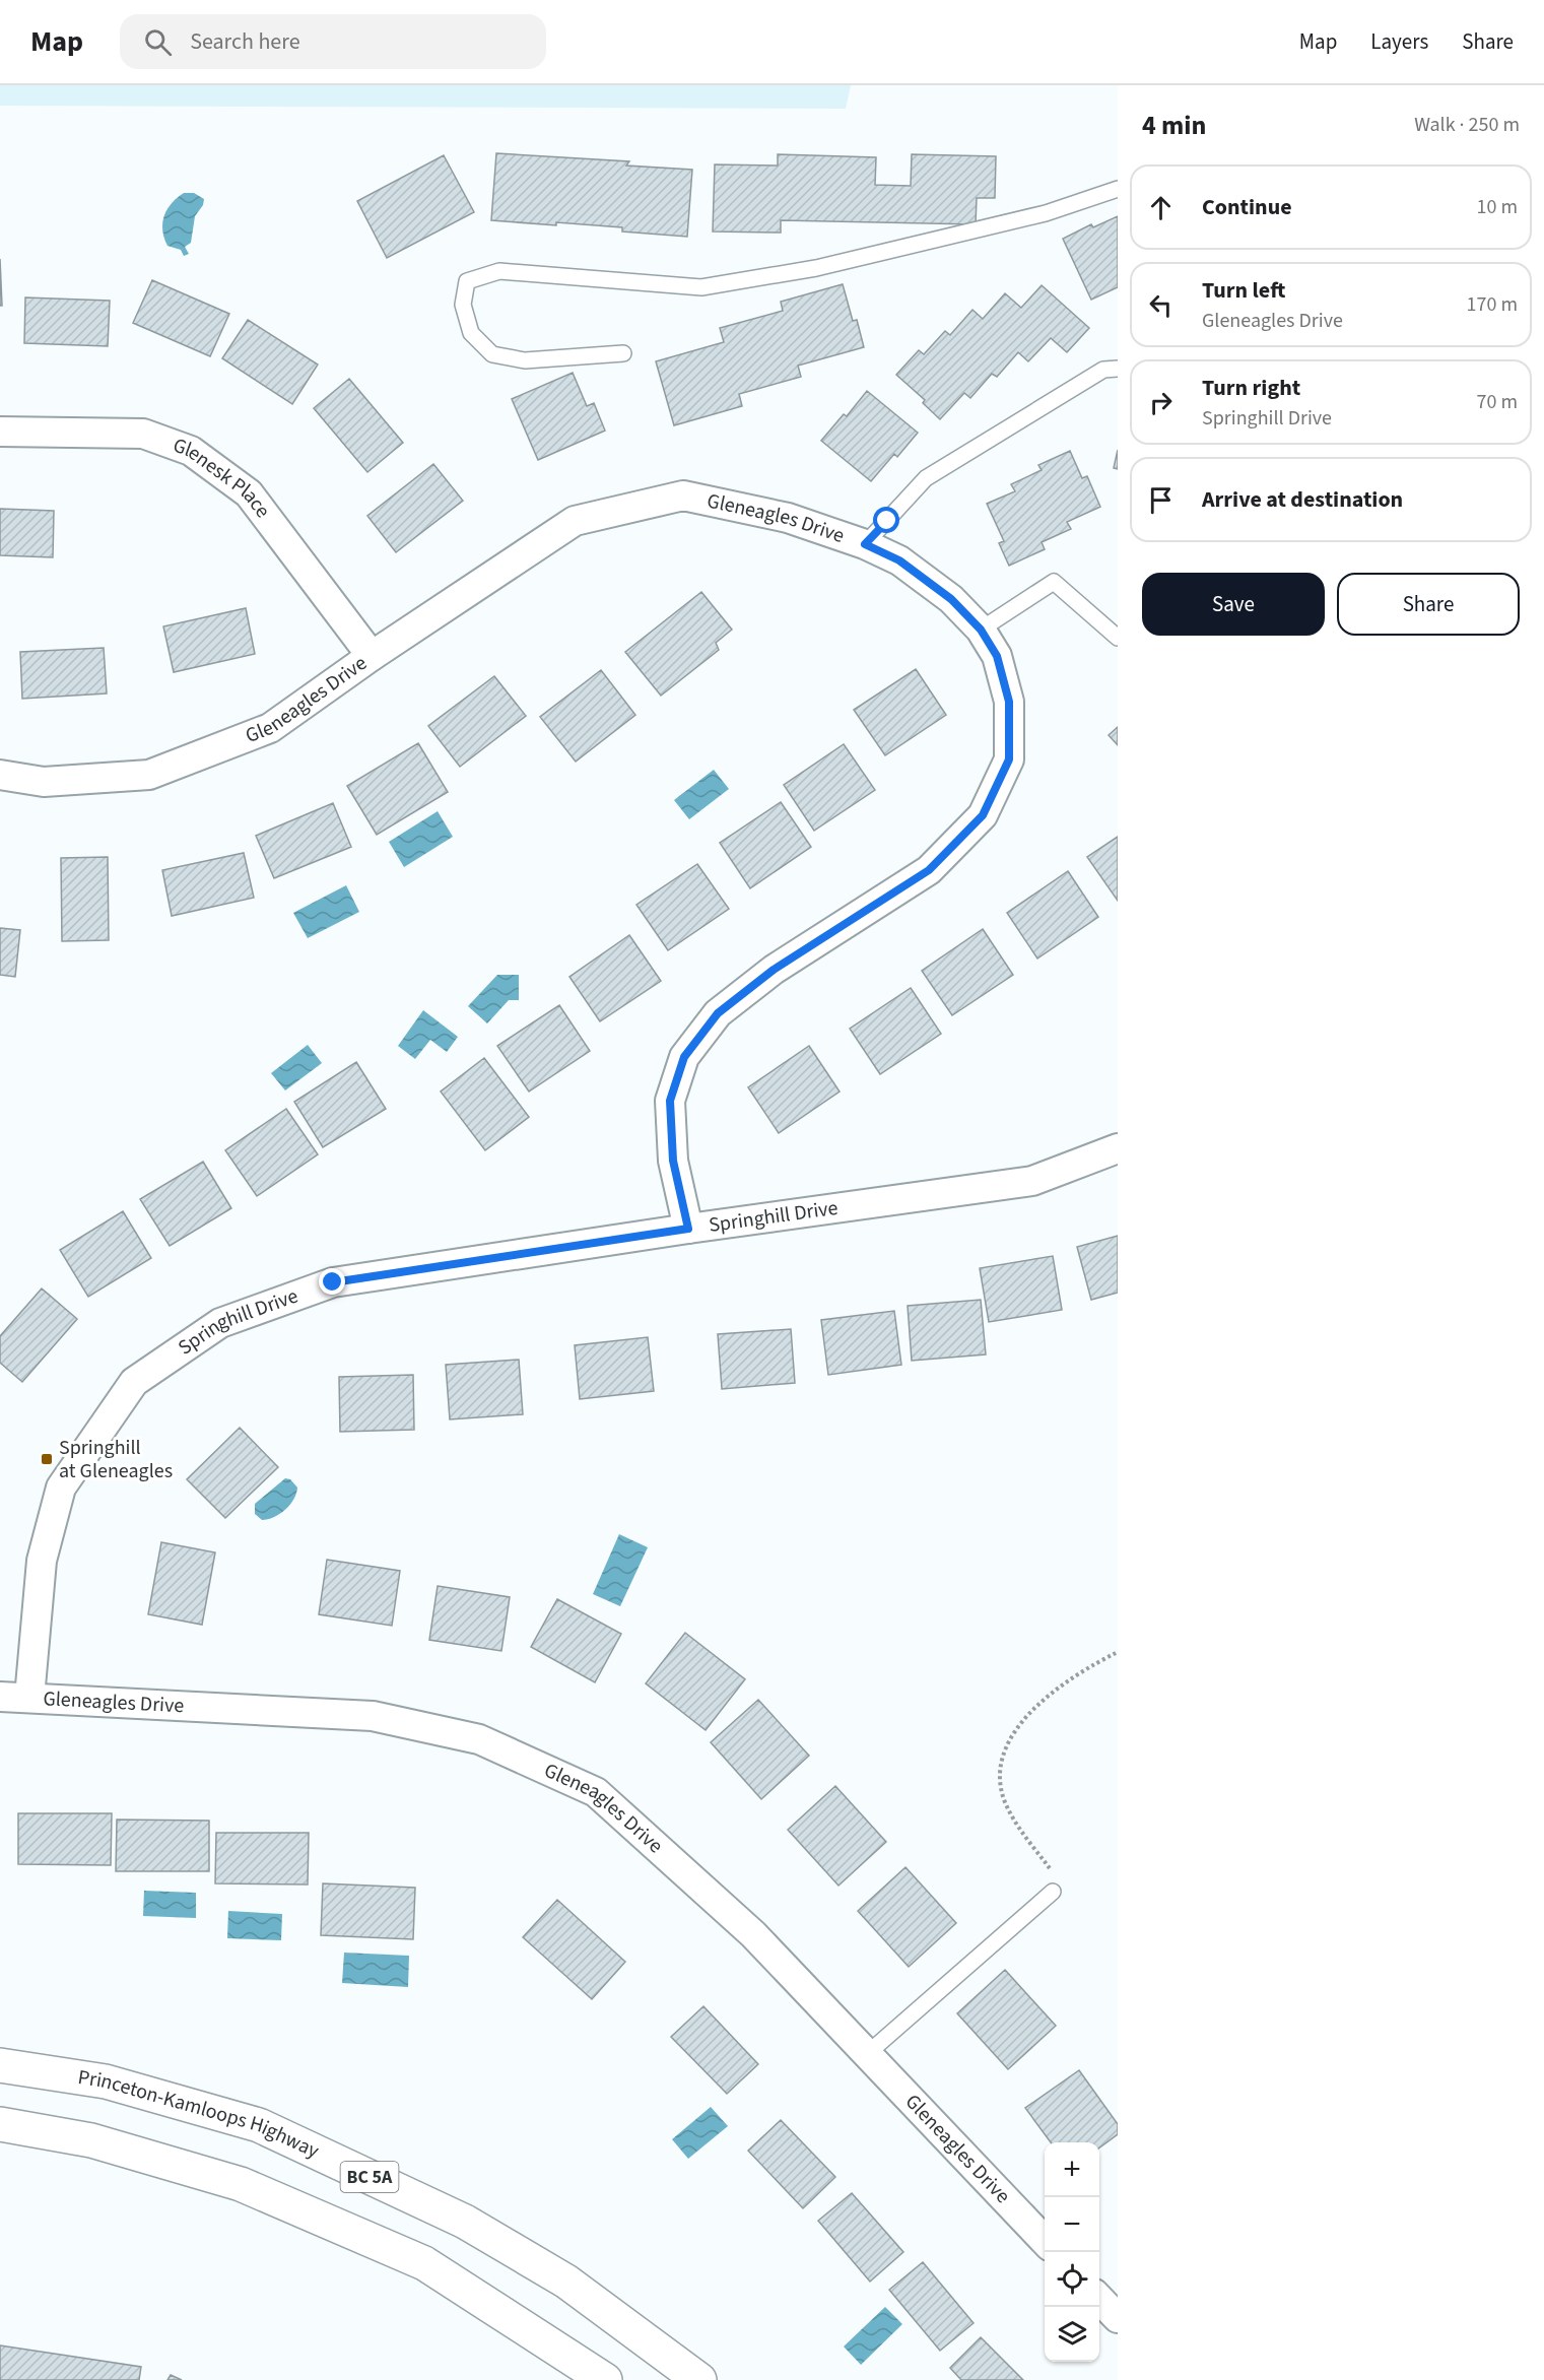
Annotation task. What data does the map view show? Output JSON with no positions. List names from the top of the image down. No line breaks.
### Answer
{"streets":{"main road":["Princeton-Kamloops Highway","BC 5A"],"street":["Glenesk Place","Gleneagles Drive","Springhill Drive"]},"crossings":[["Glenesk Place","Gleneagles Drive"],["Gleneagles Drive","Springhill Drive"]],"places":{"transit":["Springhill at Gleneagles"]},"page":{"header":"Map","search":"Search here","nav":["Map","Layers","Share"],"heading":["4 min","Walk · 250 m"],"list":[["Continue","10 m"],["Turn left","Gleneagles Drive","170 m"],["Turn right","Springhill Drive","70 m"],"Arrive at destination"],"buttons":["Save","Share"],"map_buttons":["+","−"]}}
